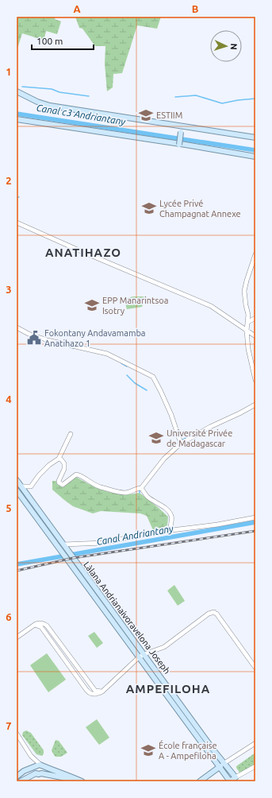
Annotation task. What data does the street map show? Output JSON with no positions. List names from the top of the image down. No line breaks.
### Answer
{"streets":{"main road":["Làlana Andrianaivoravelona Joseph"]},"districts":["ANATIHAZO","AMPEFILOHA"],"water":["Canal c3 Andriantany","Canal Andriantany"],"places":{"school or university":["ESTIIM","Lycée Privé Champagnat Annexe","EPP Manarintsoa Isotry","Université Privée de Madagascar","École française A - Ampefiloha"],"public building":["Fokontany Andavamamba Anatihazo 1"]},"scale_bar":"100 m","north":"right","grid":{"columns":["A","B"],"rows":["1","2","3","4","5","6","7"]}}
